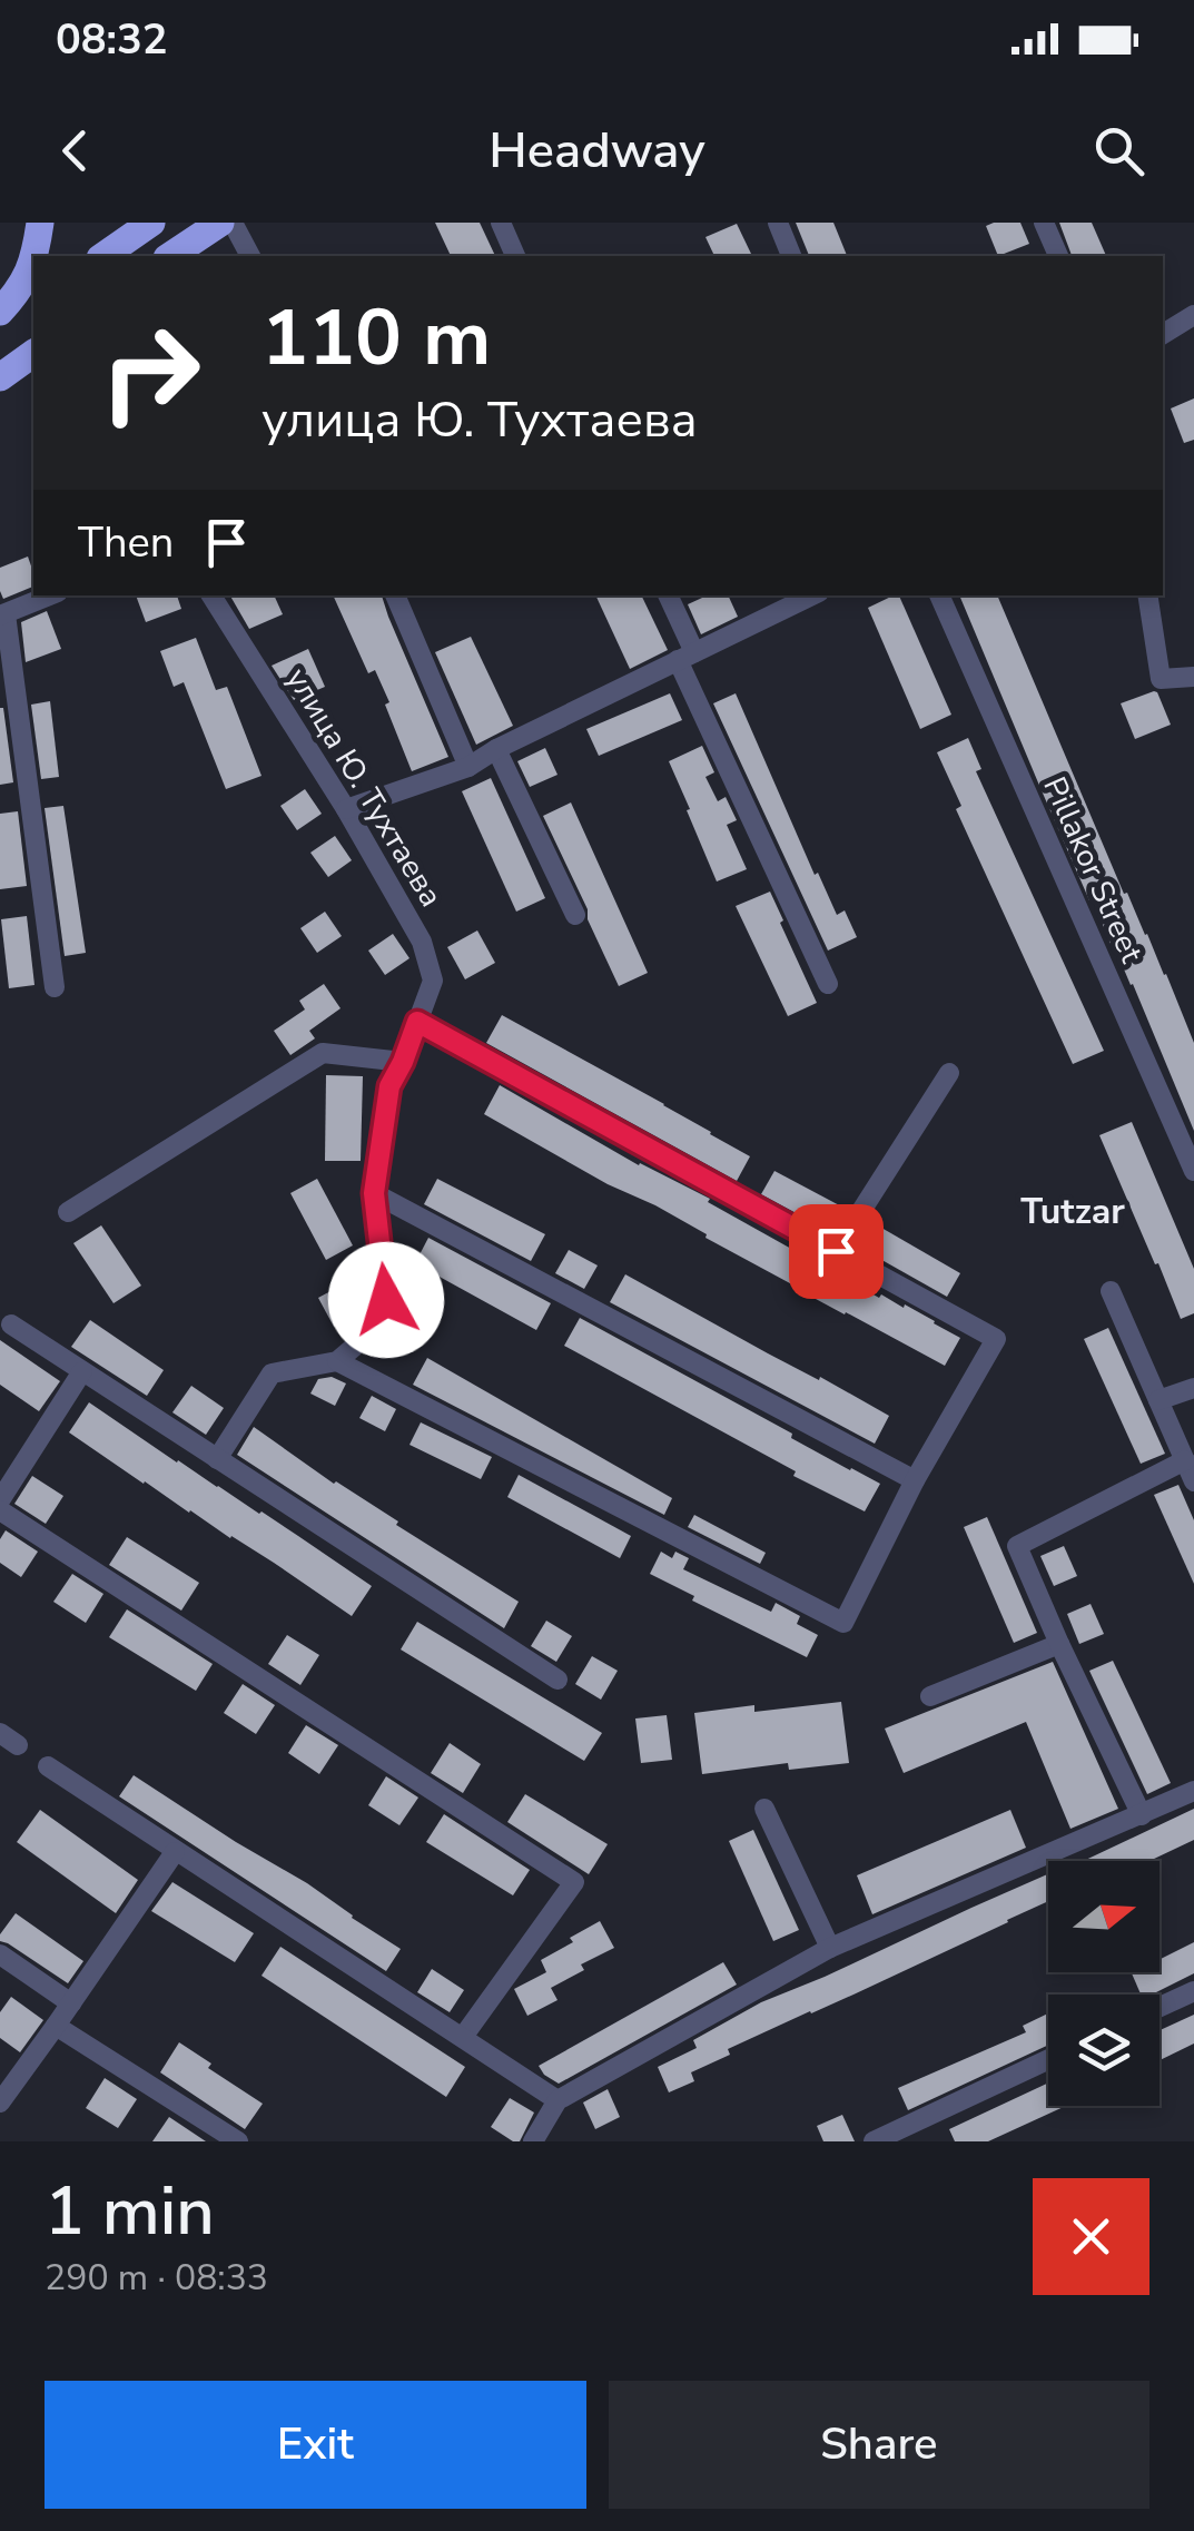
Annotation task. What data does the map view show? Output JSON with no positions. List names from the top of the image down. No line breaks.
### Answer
{"streets":{"street":["улица Ю. Тухтаева","Pillakor Street"]},"districts":["Tutzar"],"north":"right","page":{"status":"08:32","header":"Headway","turn":["110 m","улица Ю. Тухтаева"],"then":"Then","heading":["1 min","290 m · 08:33"],"buttons":["Exit","Share"]}}
